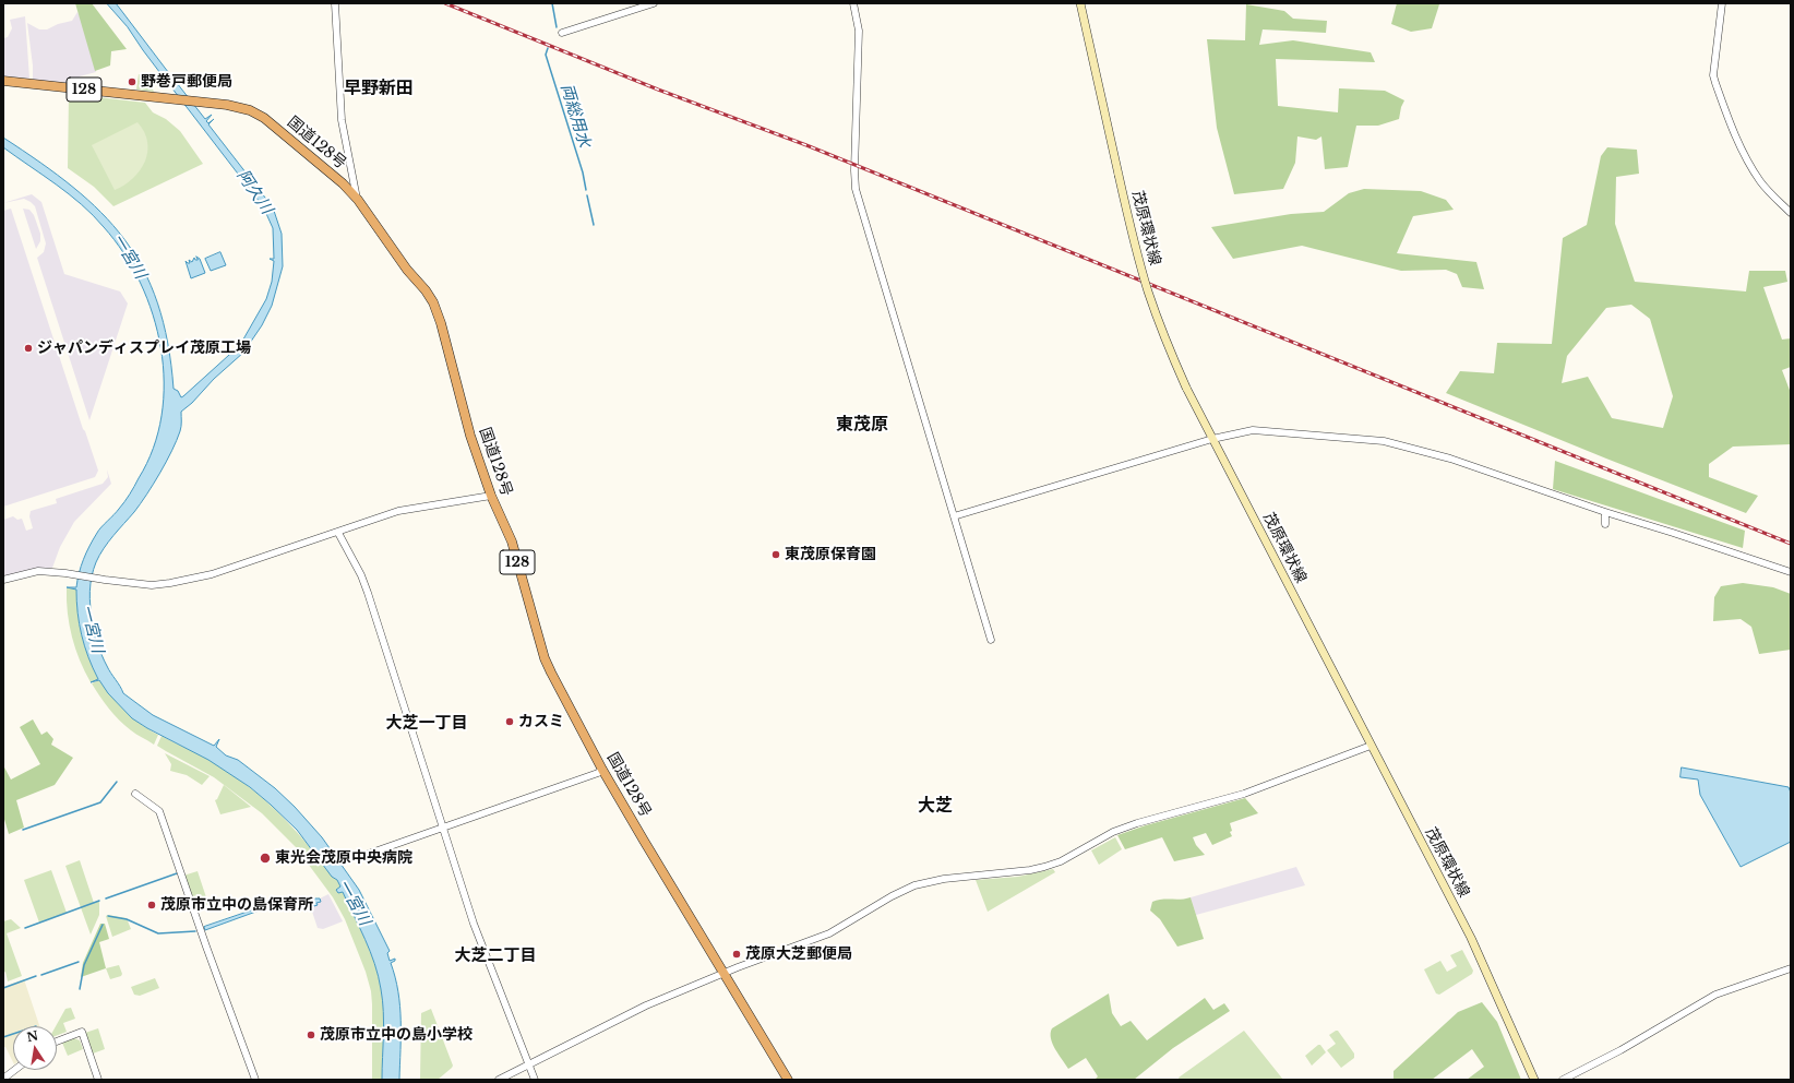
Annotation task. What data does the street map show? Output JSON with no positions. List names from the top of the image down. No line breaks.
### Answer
{"streets":{"highway":["128","国道128号"],"main road":["茂原環状線"]},"districts":["早野新田","東茂原","大芝一丁目","大芝","大芝二丁目"],"water":["両総用水","阿久川","一宮川"],"places":["野巻戸郵便局","ジャパンディスプレイ茂原工場","東茂原保育園","カスミ","東光会茂原中央病院","茂原市立中の島保育所","茂原大芝郵便局","茂原市立中の島小学校"],"north":"top"}
